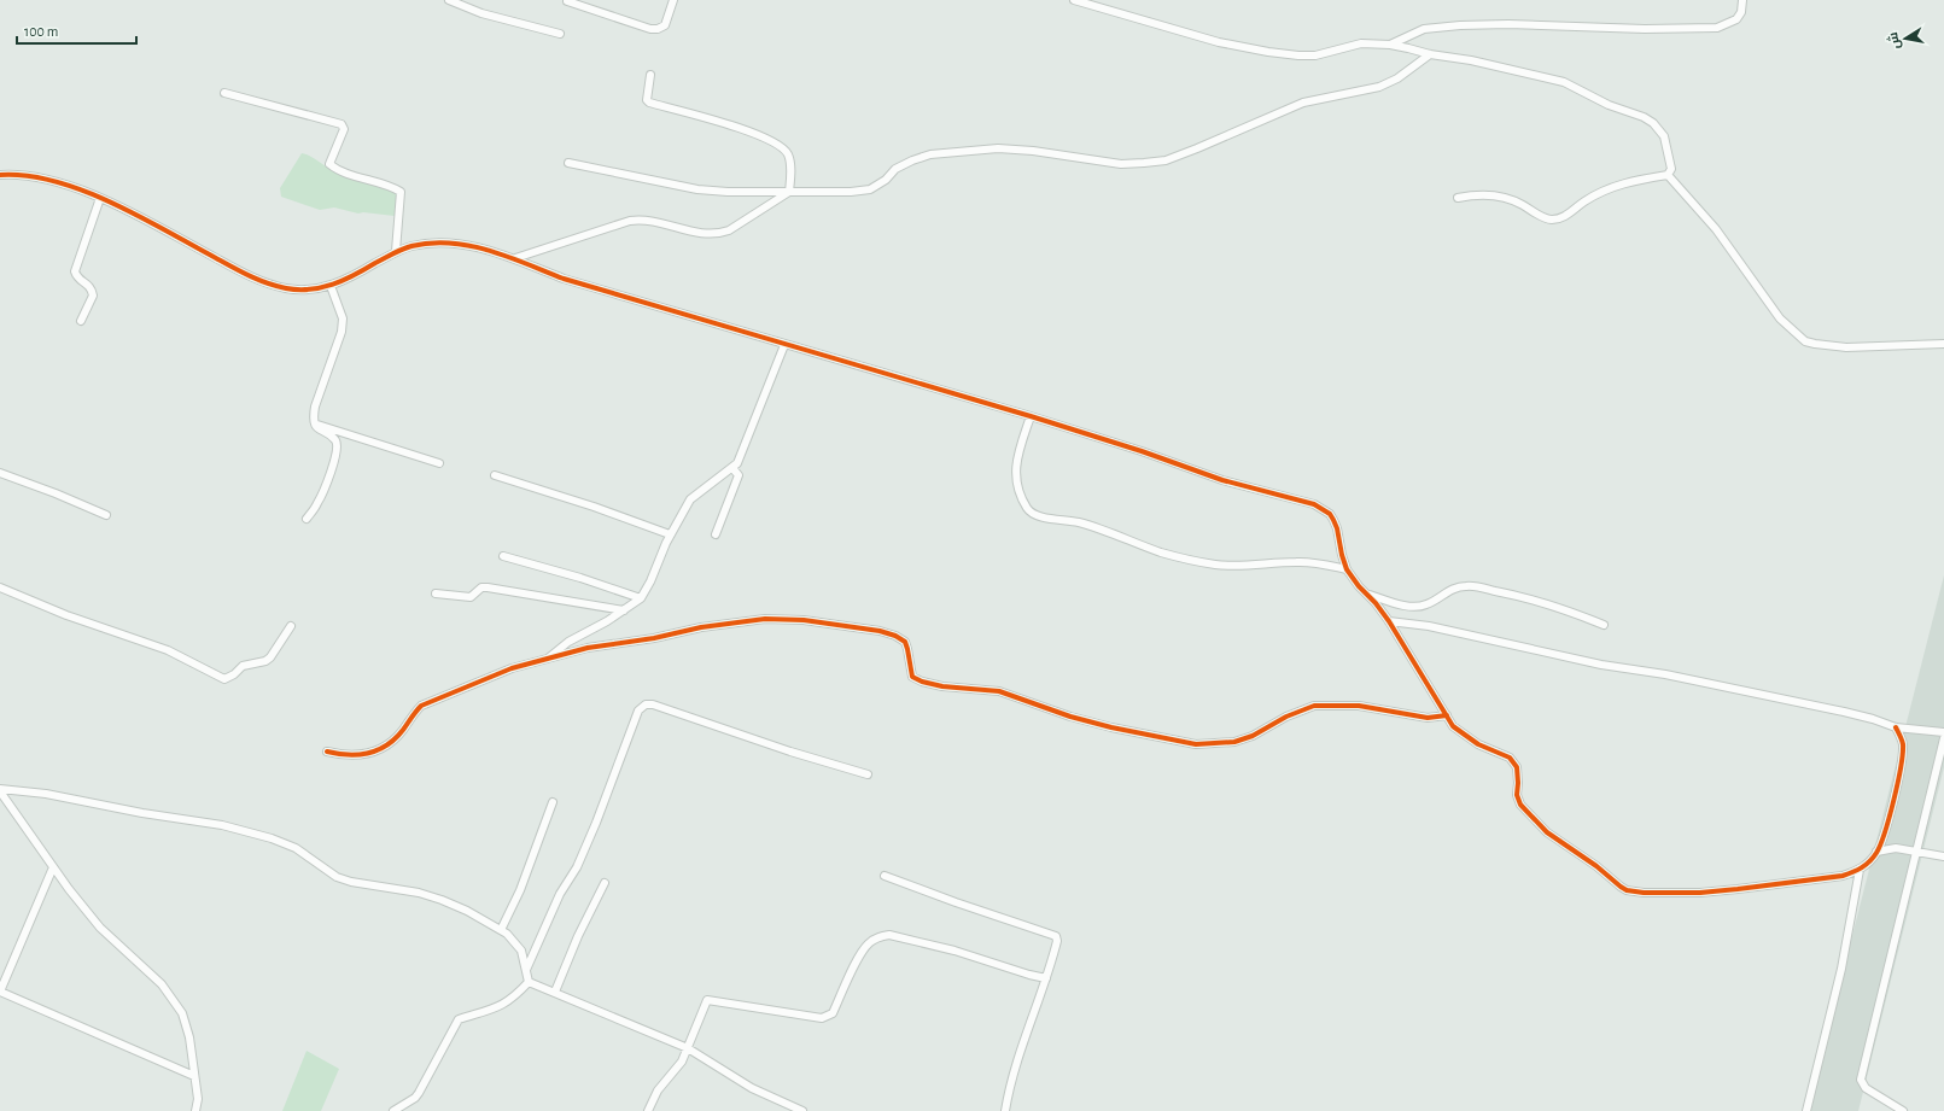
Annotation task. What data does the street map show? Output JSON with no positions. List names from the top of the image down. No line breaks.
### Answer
{"scale_bar":"100 m","north":"left"}
